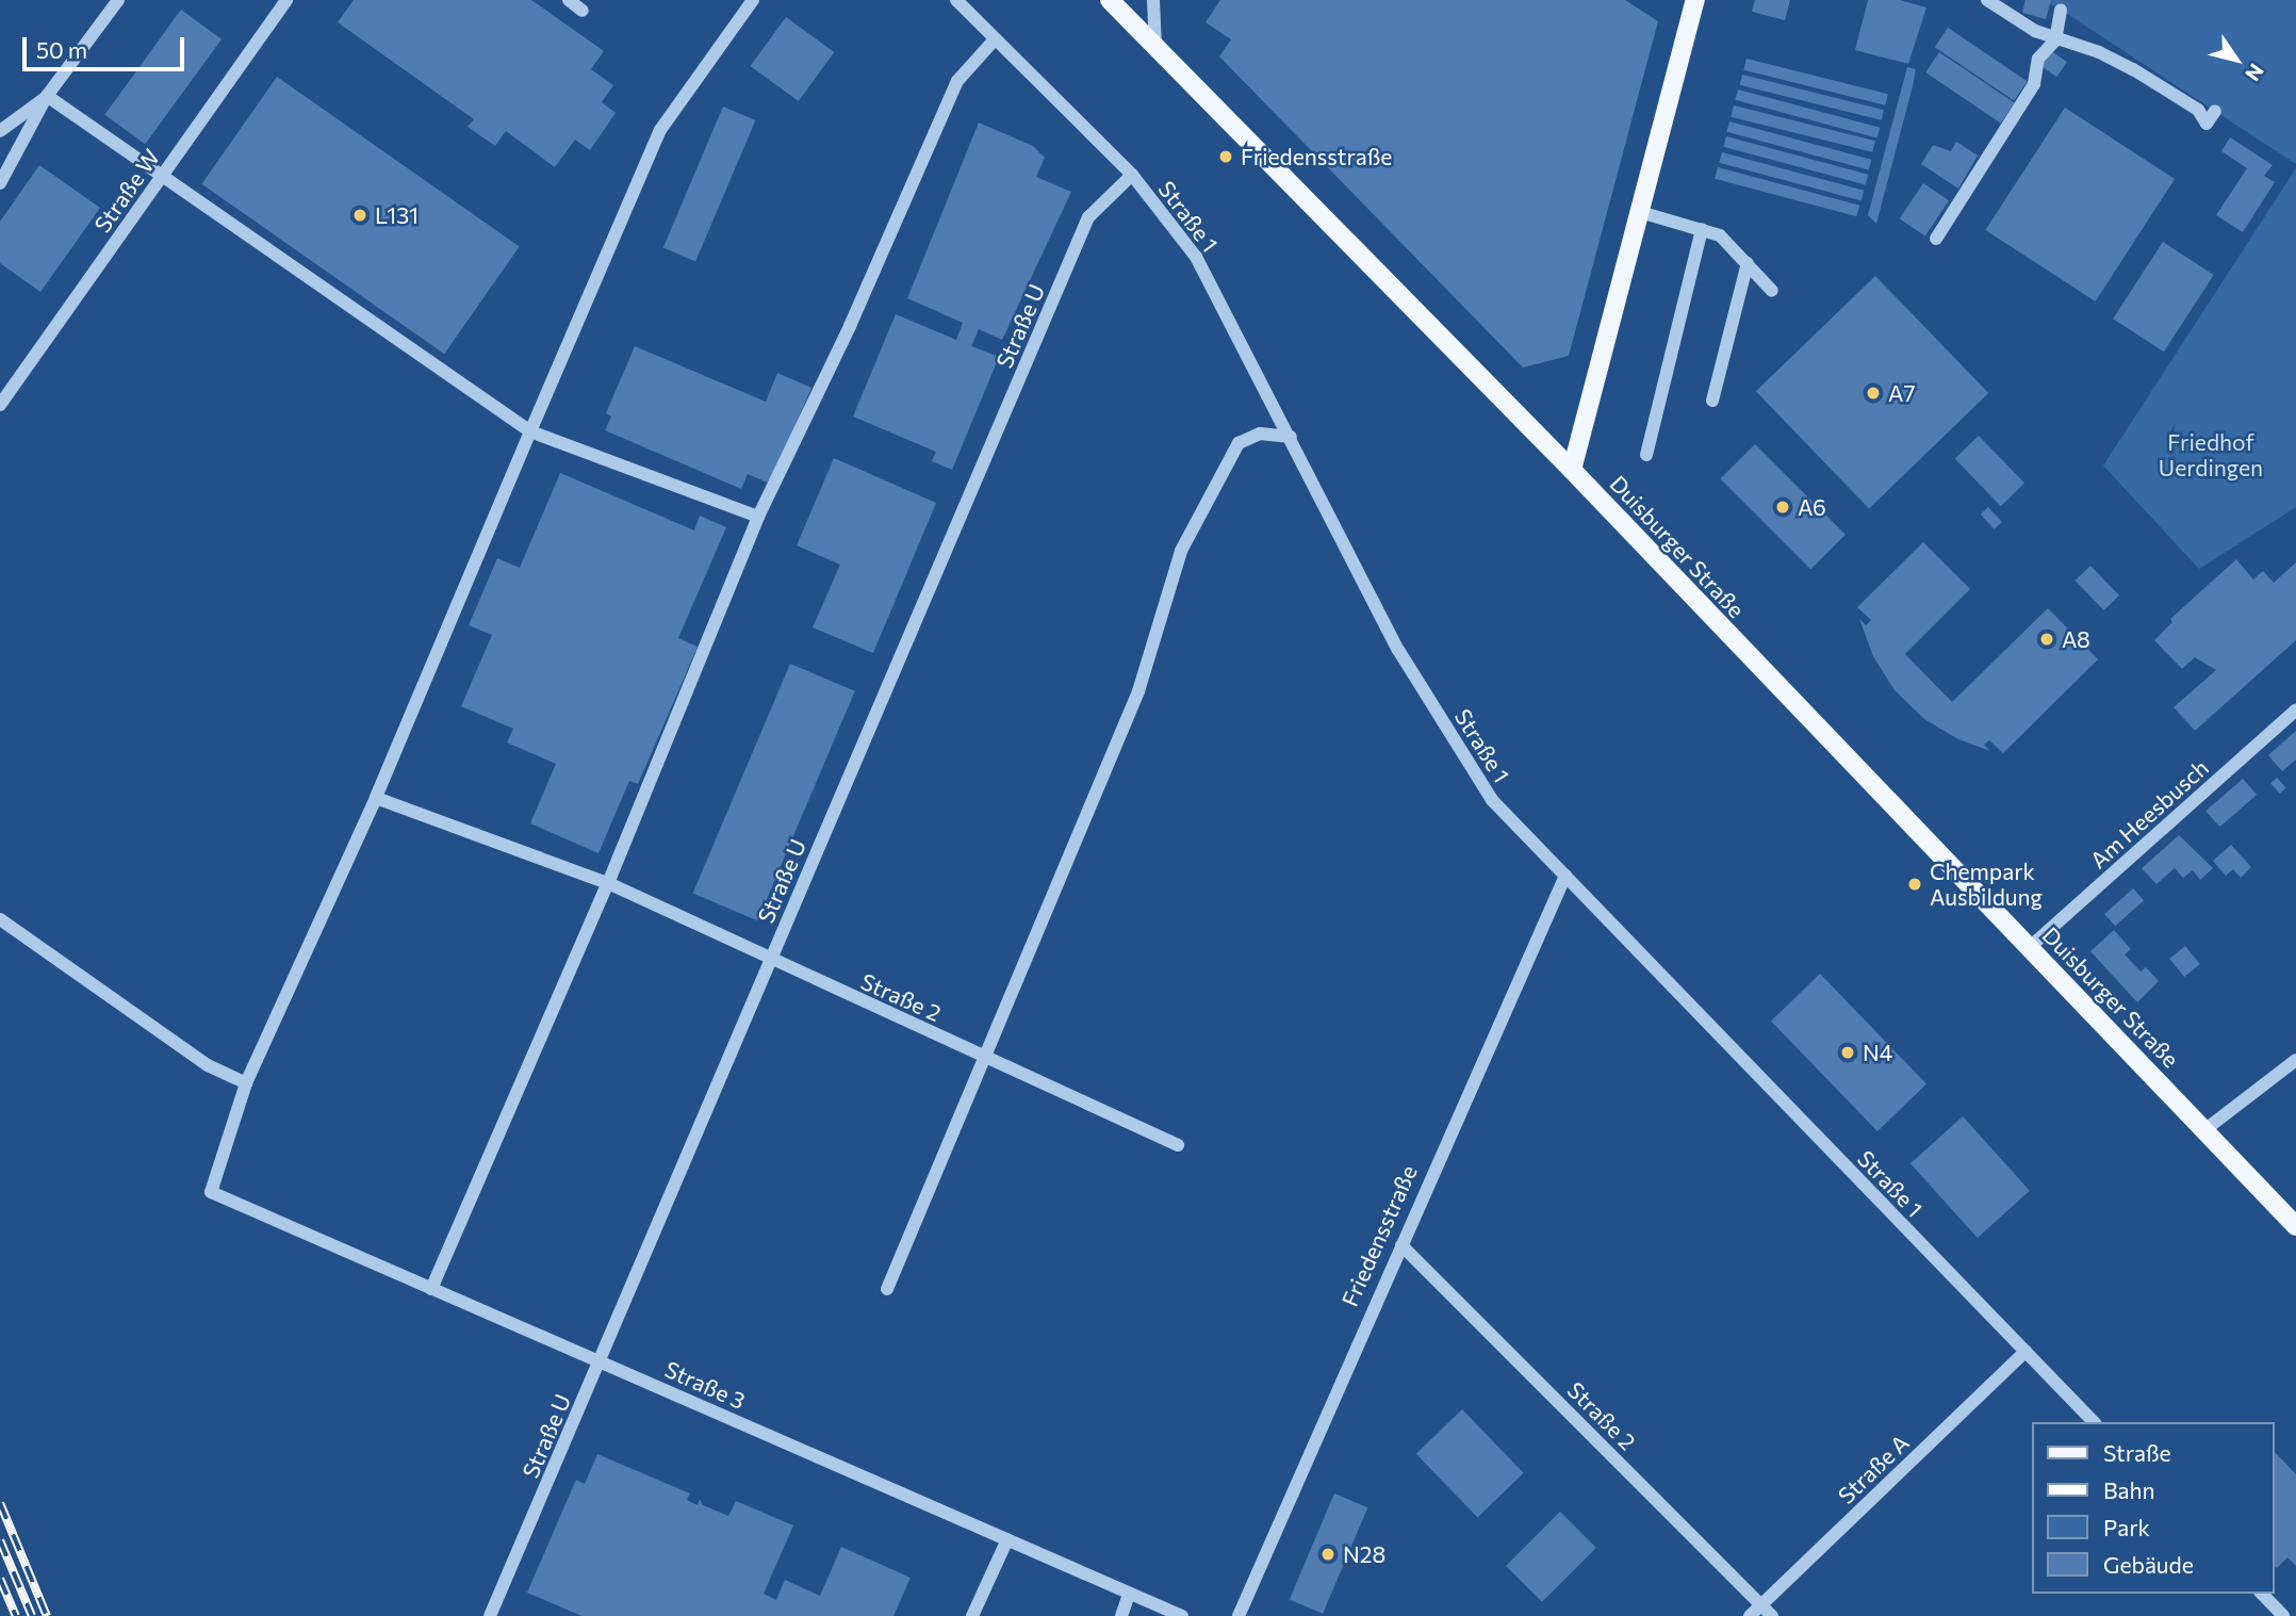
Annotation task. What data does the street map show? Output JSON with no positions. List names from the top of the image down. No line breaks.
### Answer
{"streets":{"main road":["Duisburger Straße"],"street":["Straße W","Straße 1","Straße U","Am Heesbusch","Straße 2","Friedensstraße","Straße 3","Straße A"]},"crossings":[["Straße 1","Straße U"],["Straße 1","Friedensstraße"],["Straße 1","Straße A"],["Straße U","Straße 2"],["Straße U","Straße 3"],["Duisburger Straße","Am Heesbusch"],["Straße 2","Friedensstraße"],["Straße 2","Straße A"]],"parks":["Friedhof Uerdingen"],"places":["Friedensstraße","L131","A7","A6","A8","Chempark Ausbildung","N4","N28"],"legend":["Straße","Bahn","Park","Gebäude"],"scale_bar":"50 m","north":"bottom right"}
